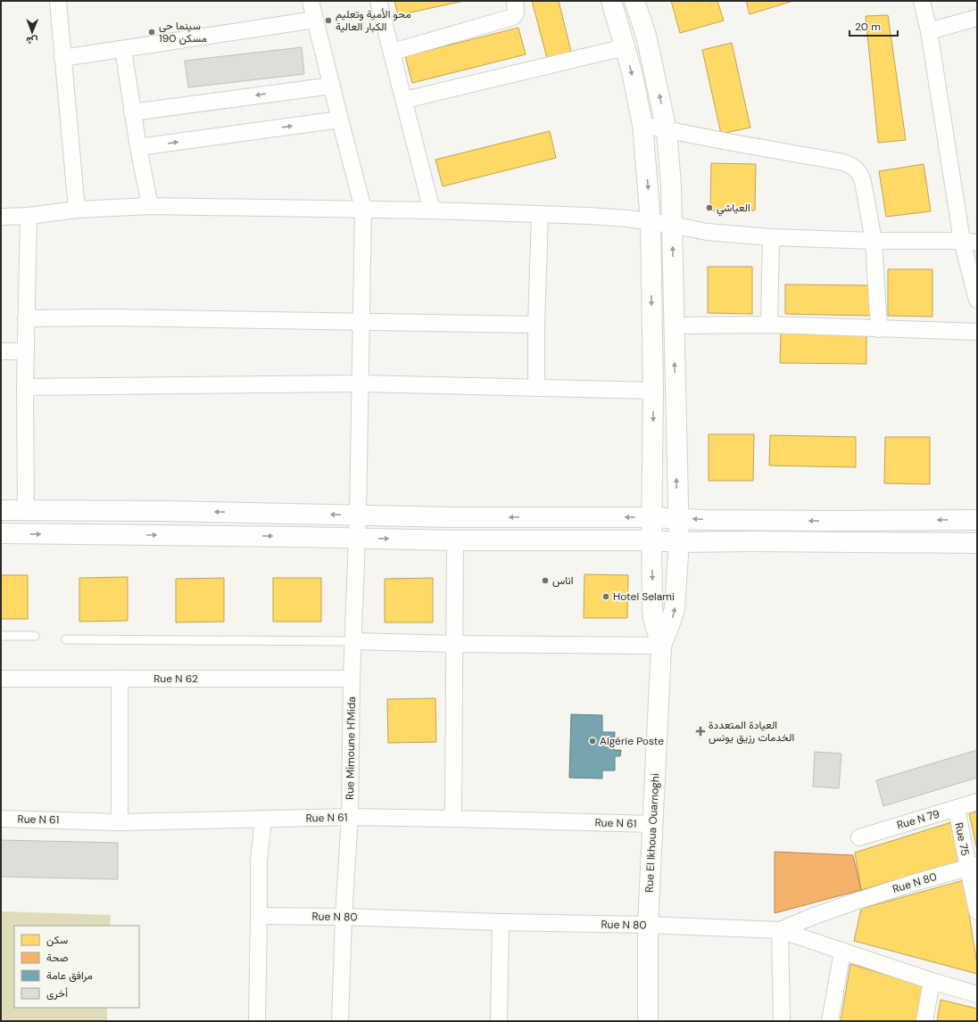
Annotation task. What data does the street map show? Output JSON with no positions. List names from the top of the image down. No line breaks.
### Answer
{"streets":{"main road":["Rue EI Ikhoua Ouarnoghi"],"street":["Rue N 62","Rue Mimoune H'Mida","Rue N 61","Rue N 79","Rue 75","Rue N 80"]},"crossings":[["Rue N 62","Rue Mimoune H'Mida"],["Rue Mimoune H'Mida","Rue N 61"],["Rue Mimoune H'Mida","Rue N 80"],["Rue N 61","Rue EI Ikhoua Ouarnoghi"],["Rue N 79","Rue 75"],["Rue EI Ikhoua Ouarnoghi","Rue N 80"],["Rue 75","Rue N 80"]],"places":{"other":["محو الأمية وتعليم الكبار العالية","سينما حي 190 مسكن","العياشي","اناس","Hotel Selami","Algérie Poste"],"health":["العيادة المتعددة الخدمات رزيق يونس"]},"legend":["سكن","صحة","مرافق عامة","أخرى"],"scale_bar":"20 m","north":"bottom"}
